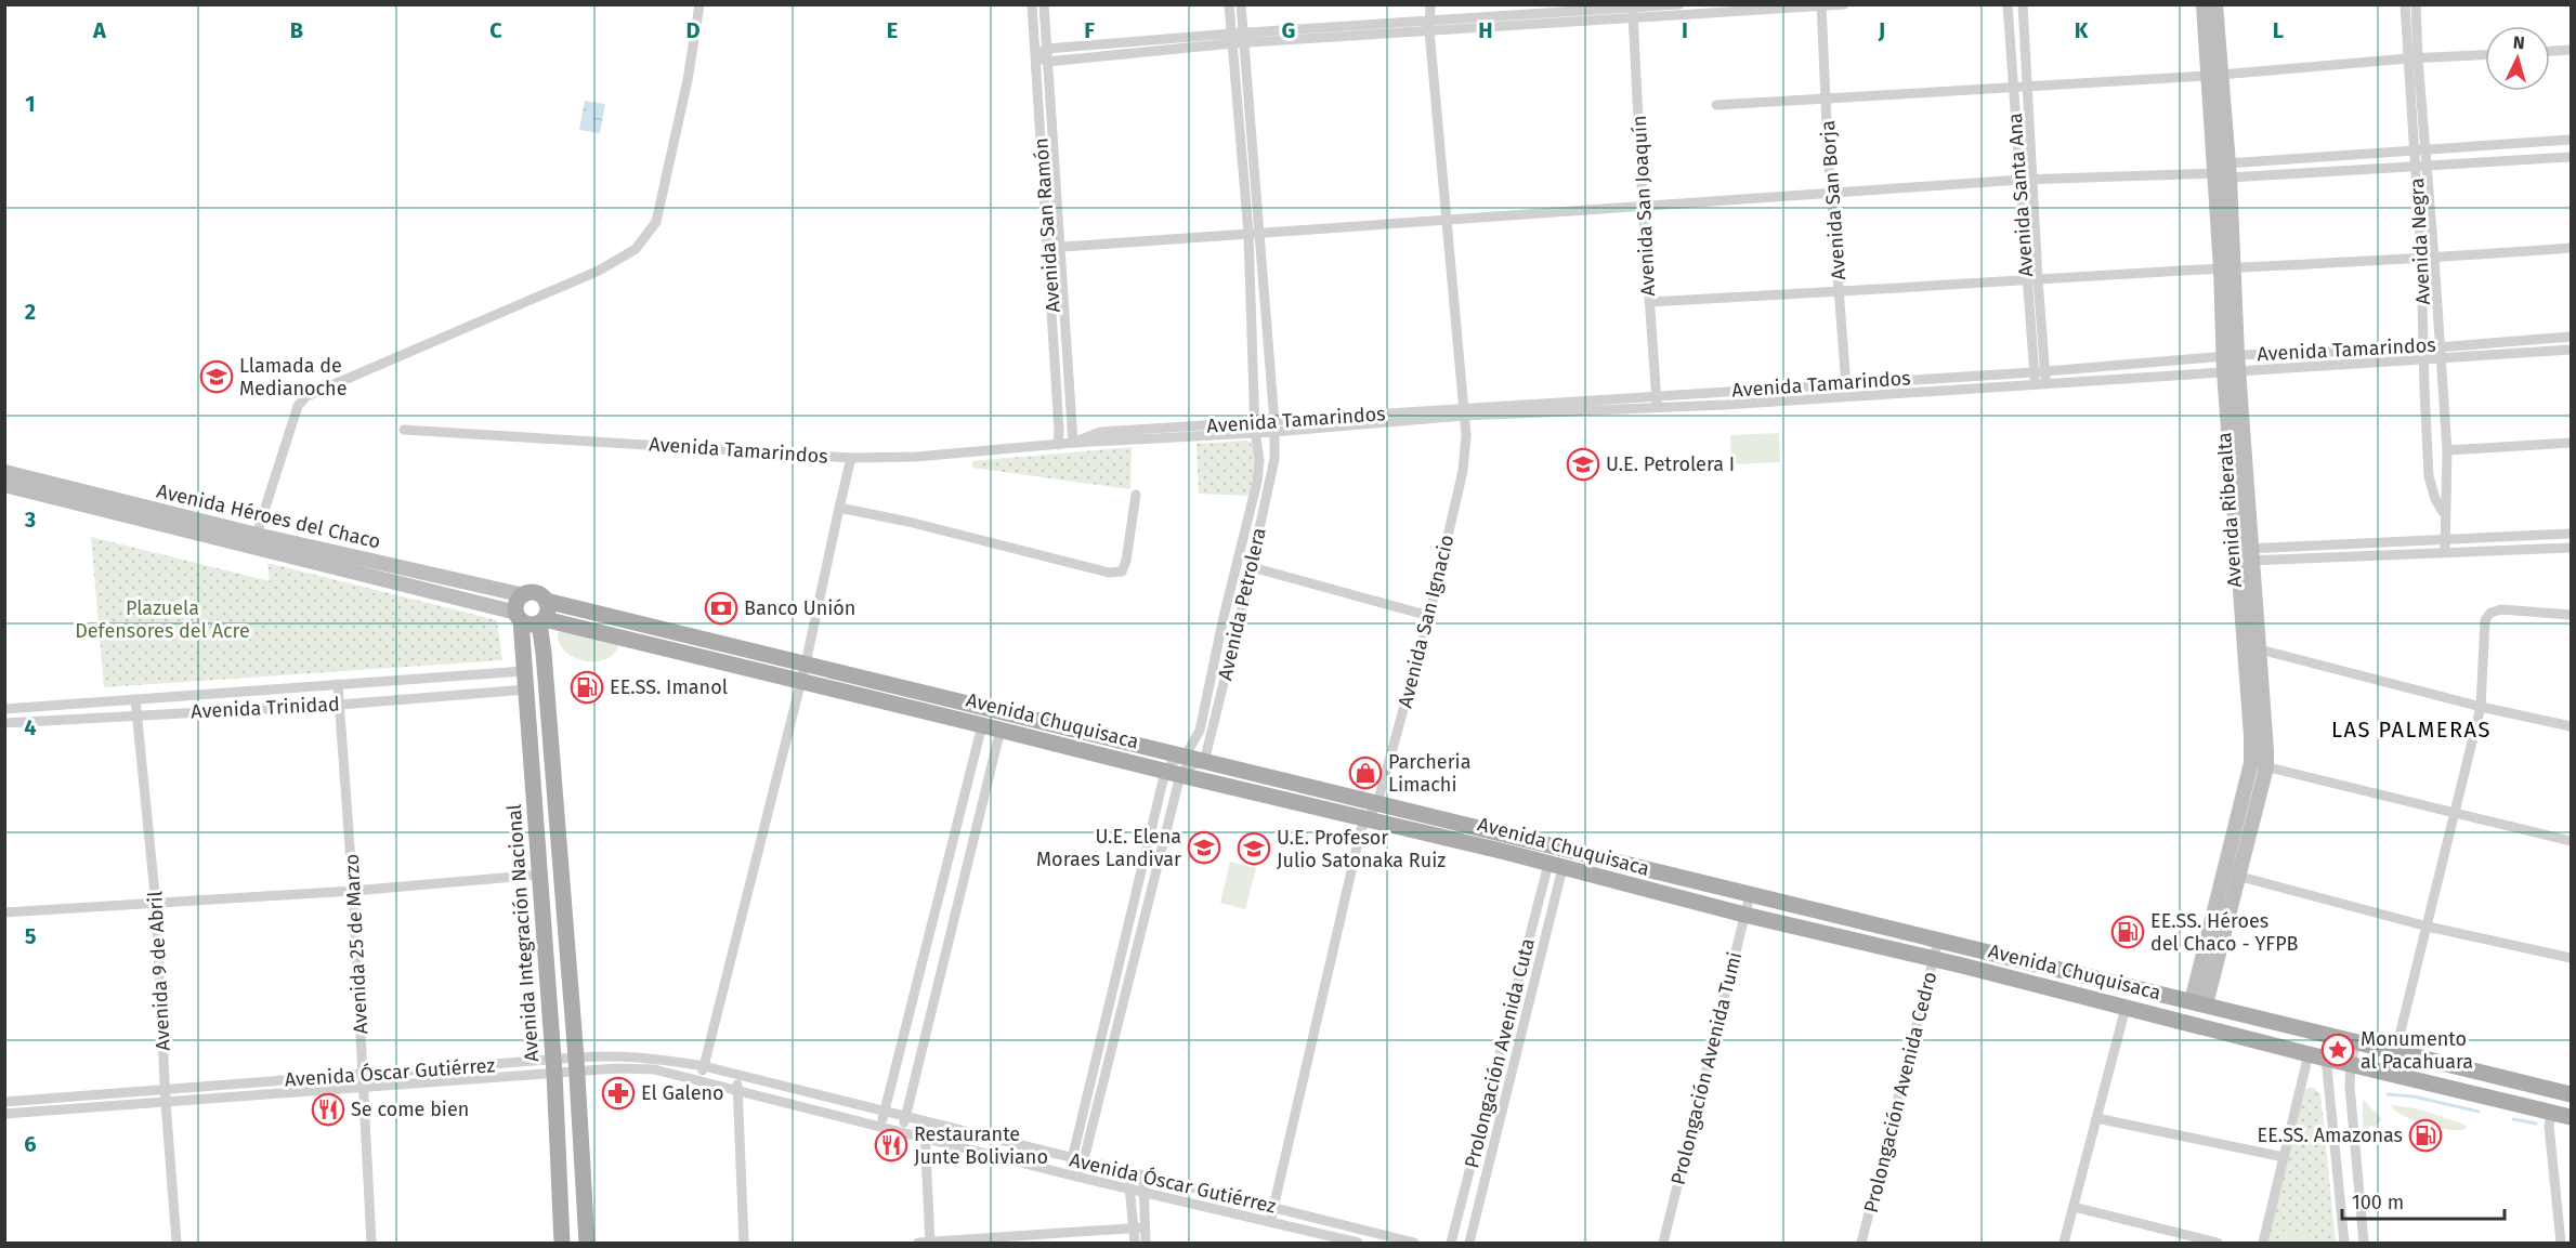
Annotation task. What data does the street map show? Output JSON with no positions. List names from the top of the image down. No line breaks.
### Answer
{"streets":{"main road":["Avenida Chuquisaca","Avenida Integración Nacional"],"street":["Avenida Santa Ana","Avenida San Borja","Avenida San Joaquín","Avenida San Ramón","Avenida Negra","Avenida Tamarindos","Avenida Riberalta","Avenida Héroes del Chaco","Avenida Petrolera","Avenida San Ignacio","Avenida Trinidad","Avenida 25 de Marzo","Avenida 9 de Abril","Prolongación Avenida Cuta","Prolongación Avenida Tumi","Avenida Óscar Gutiérrez","Prolongación Avenida Cedro"]},"crossings":[["Avenida Santa Ana","Avenida Tamarindos"],["Avenida San Borja","Avenida Tamarindos"],["Avenida San Joaquín","Avenida Tamarindos"],["Avenida San Ramón","Avenida Tamarindos"],["Avenida Negra","Avenida Tamarindos"],["Avenida Tamarindos","Avenida Riberalta"],["Avenida Tamarindos","Avenida Petrolera"],["Avenida Tamarindos","Avenida San Ignacio"],["Avenida Riberalta","Avenida Chuquisaca"],["Avenida Héroes del Chaco","Avenida Chuquisaca"],["Avenida Héroes del Chaco","Avenida Integración Nacional"],["Avenida Petrolera","Avenida Chuquisaca"],["Avenida San Ignacio","Avenida Chuquisaca"],["Avenida San Ignacio","Avenida Óscar Gutiérrez"],["Avenida Trinidad","Avenida Integración Nacional"],["Avenida Trinidad","Avenida 25 de Marzo"],["Avenida Trinidad","Avenida 9 de Abril"],["Avenida Chuquisaca","Avenida Integración Nacional"],["Avenida Chuquisaca","Prolongación Avenida Cuta"],["Avenida Chuquisaca","Prolongación Avenida Tumi"],["Avenida Chuquisaca","Prolongación Avenida Cedro"],["Avenida Integración Nacional","Avenida Óscar Gutiérrez"],["Avenida 25 de Marzo","Avenida Óscar Gutiérrez"],["Avenida 9 de Abril","Avenida Óscar Gutiérrez"]],"districts":["LAS PALMERAS"],"parks":["Plazuela Defensores del Acre"],"places":{"school or university":["Llamada de Medianoche","U.E. Petrolera I","U.E. Elena Moraes Landivar","U.E. Profesor Julio Satonaka Ruiz"],"bank":["Banco Unión"],"fuel station":["EE.SS. Imanol","EE.SS. Héroes del Chaco - YFPB","EE.SS. Amazonas"],"shop":["Parcheria Limachi"],"place":["Monumento al Pacahuara"],"pharmacy":["El Galeno"],"restaurant":["Se come bien","Restaurante Junte Boliviano"]},"scale_bar":"100 m","north":"top","grid":{"columns":["A","B","C","D","E","F","G","H","I","J","K","L"],"rows":["1","2","3","4","5","6"]}}
